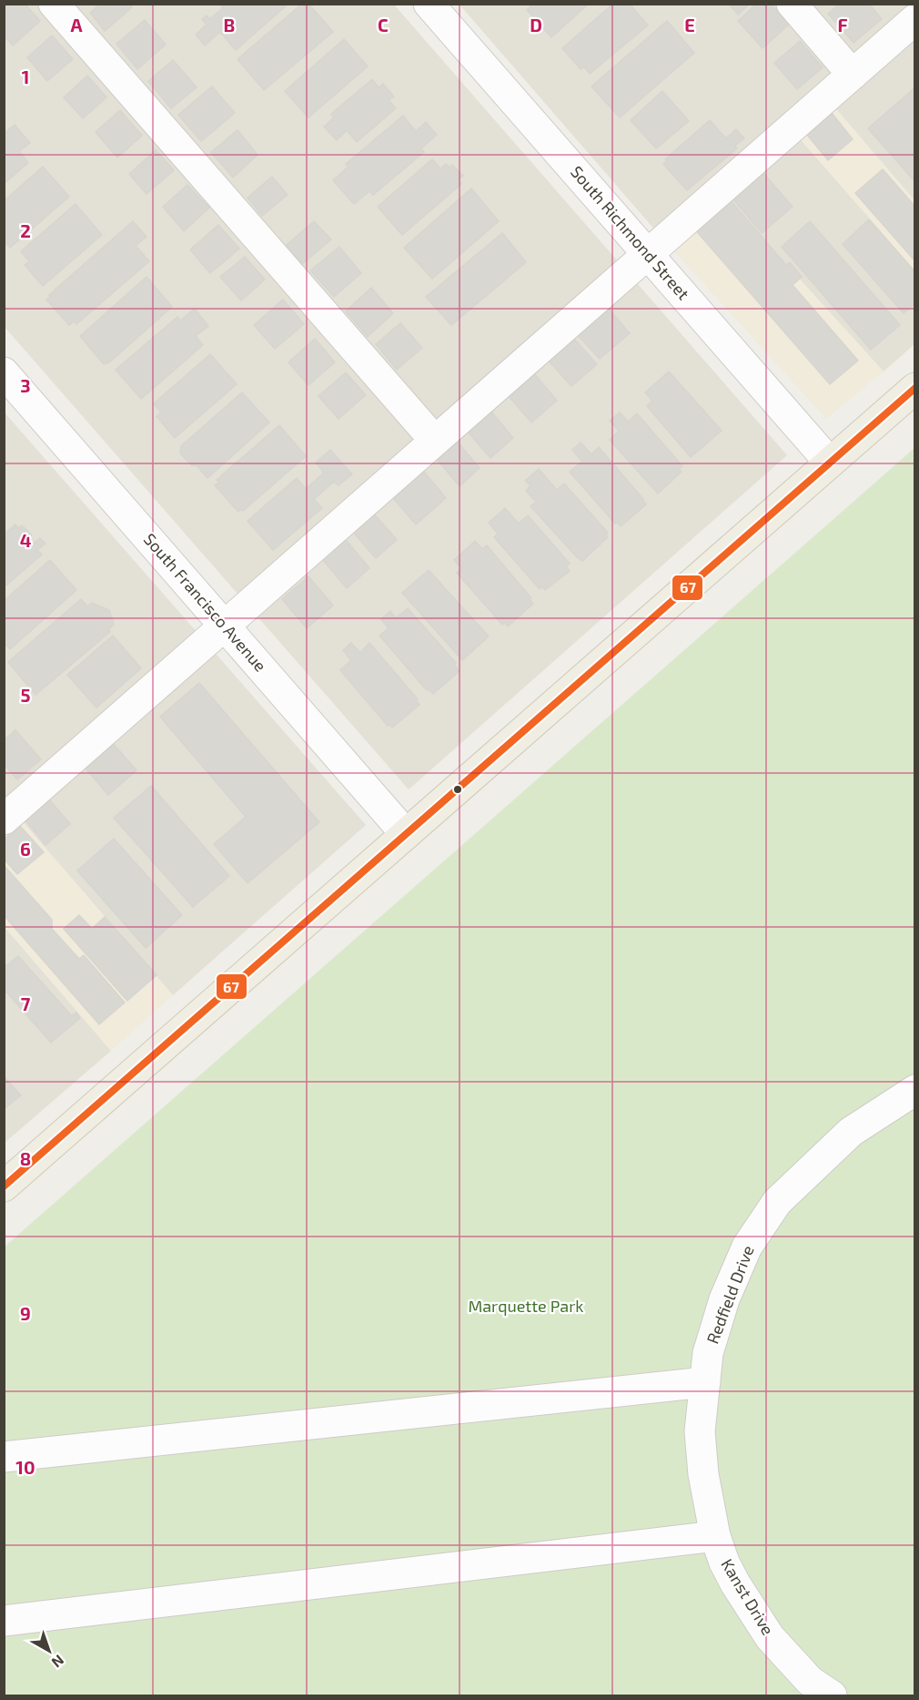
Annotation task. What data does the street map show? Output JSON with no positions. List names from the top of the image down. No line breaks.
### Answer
{"streets":{"street":["South Richmond Street","South Francisco Avenue","Redfield Drive","Kanst Drive"]},"crossings":[["Redfield Drive","Kanst Drive"]],"parks":["Marquette Park"],"lines":["transit line 67"],"north":"bottom right","grid":{"columns":["A","B","C","D","E","F"],"rows":["1","2","3","4","5","6","7","8","9","10"]}}
